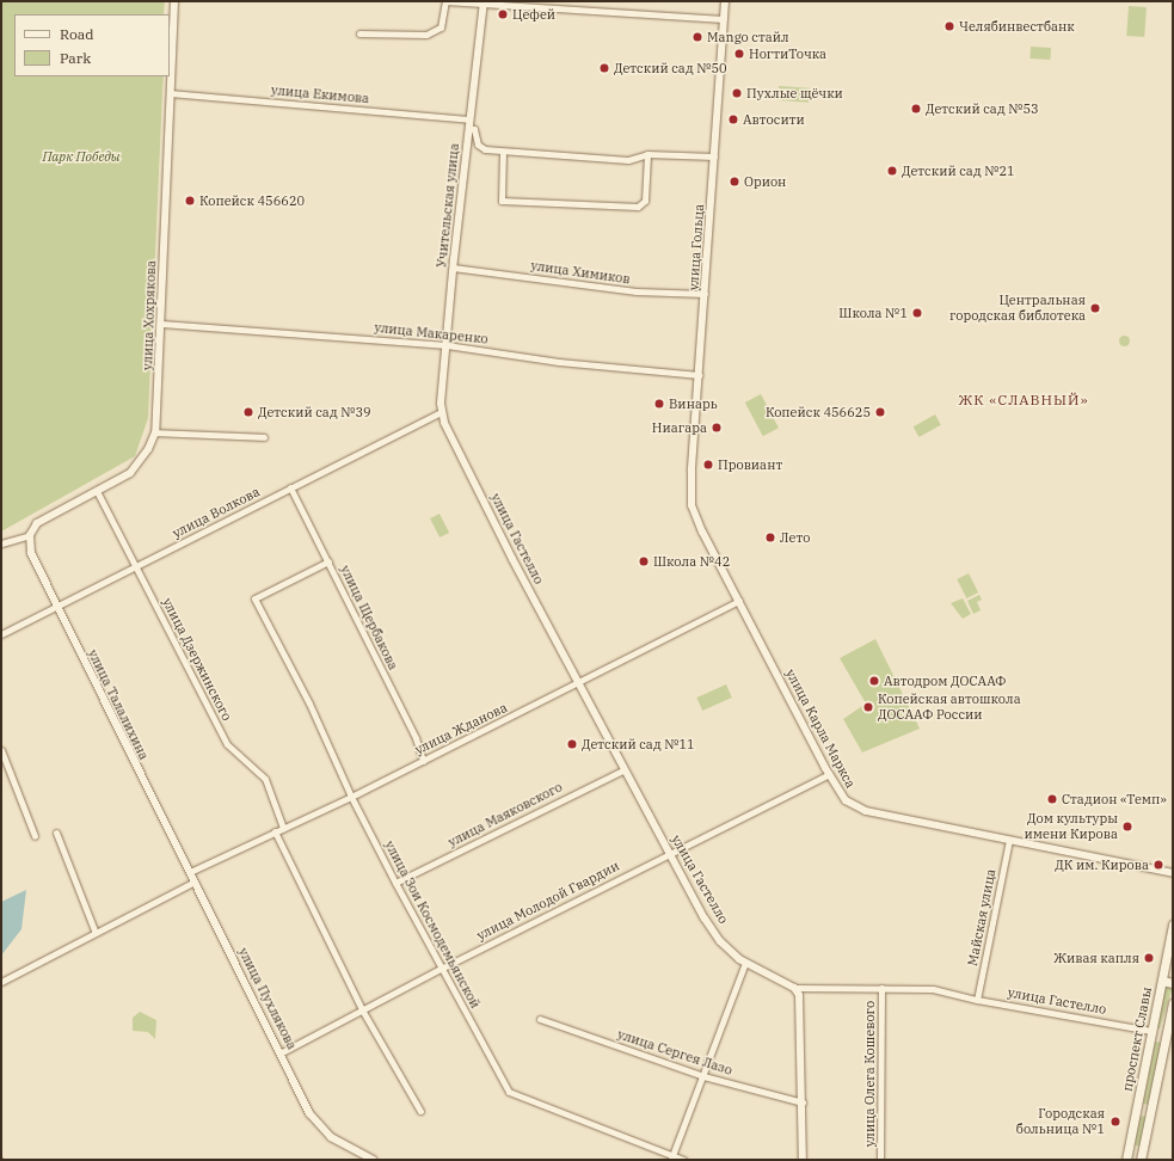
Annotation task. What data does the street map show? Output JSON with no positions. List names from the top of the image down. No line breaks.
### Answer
{"streets":{"main road":["улица Гастелло","проспект Славы"],"street":["улица Екимова","Учительская улица","улица Гольца","улица Химиков","улица Хохрякова","улица Макаренко","улица Волкова","улица Щербакова","улица Дзержинского","улица Талалихина","улица Жданова","улица Карла Маркса","улица Маяковского","улица Молодой Гвардии","Майская улица","улица Зои Космодемьянской","улица Пухлякова","улица Сергея Лазо","улица Олега Кошевого"]},"crossings":[["улица Екимова","Учительская улица"],["улица Екимова","улица Хохрякова"],["Учительская улица","улица Химиков"],["Учительская улица","улица Макаренко"],["Учительская улица","улица Волкова"],["Учительская улица","улица Гастелло"],["улица Гольца","улица Химиков"],["улица Гольца","улица Макаренко"],["улица Гольца","улица Карла Маркса"],["улица Хохрякова","улица Макаренко"],["улица Хохрякова","улица Дзержинского"],["улица Хохрякова","улица Талалихина"],["улица Волкова","улица Гастелло"],["улица Волкова","улица Щербакова"],["улица Волкова","улица Дзержинского"],["улица Волкова","улица Талалихина"],["улица Гастелло","улица Жданова"],["улица Гастелло","улица Маяковского"],["улица Гастелло","улица Молодой Гвардии"],["улица Гастелло","Майская улица"],["улица Гастелло","проспект Славы"],["улица Гастелло","улица Олега Кошевого"],["улица Щербакова","улица Жданова"],["улица Щербакова","улица Зои Космодемьянской"],["улица Дзержинского","улица Жданова"],["улица Талалихина","улица Жданова"],["улица Талалихина","улица Пухлякова"],["улица Жданова","улица Карла Маркса"],["улица Жданова","улица Зои Космодемьянской"],["улица Карла Маркса","улица Молодой Гвардии"],["улица Карла Маркса","Майская улица"],["улица Маяковского","улица Зои Космодемьянской"],["улица Молодой Гвардии","улица Зои Космодемьянской"],["улица Молодой Гвардии","улица Пухлякова"]],"districts":["ЖК «СЛАВНЫЙ»"],"parks":["Парк Победы"],"places":["Цефей","Челябинвестбанк","Mango стайл","НогтиТочка","Детский сад №50","Пухлые щёчки","Детский сад №53","Автосити","Детский сад №21","Орион","Копейск 456620","Центральная городская библотека","Школа №1","Винарь","Детский сад №39","Копейск 456625","Ниагара","Провиант","Лето","Школа №42","Автодром ДОСААФ","Копейская автошкола ДОСААФ России","Детский сад №11","Стадион «Темп»","Дом культуры имени Кирова","ДК им. Кирова","Живая капля","Городская больница №1"],"legend":["Road","Park"]}
